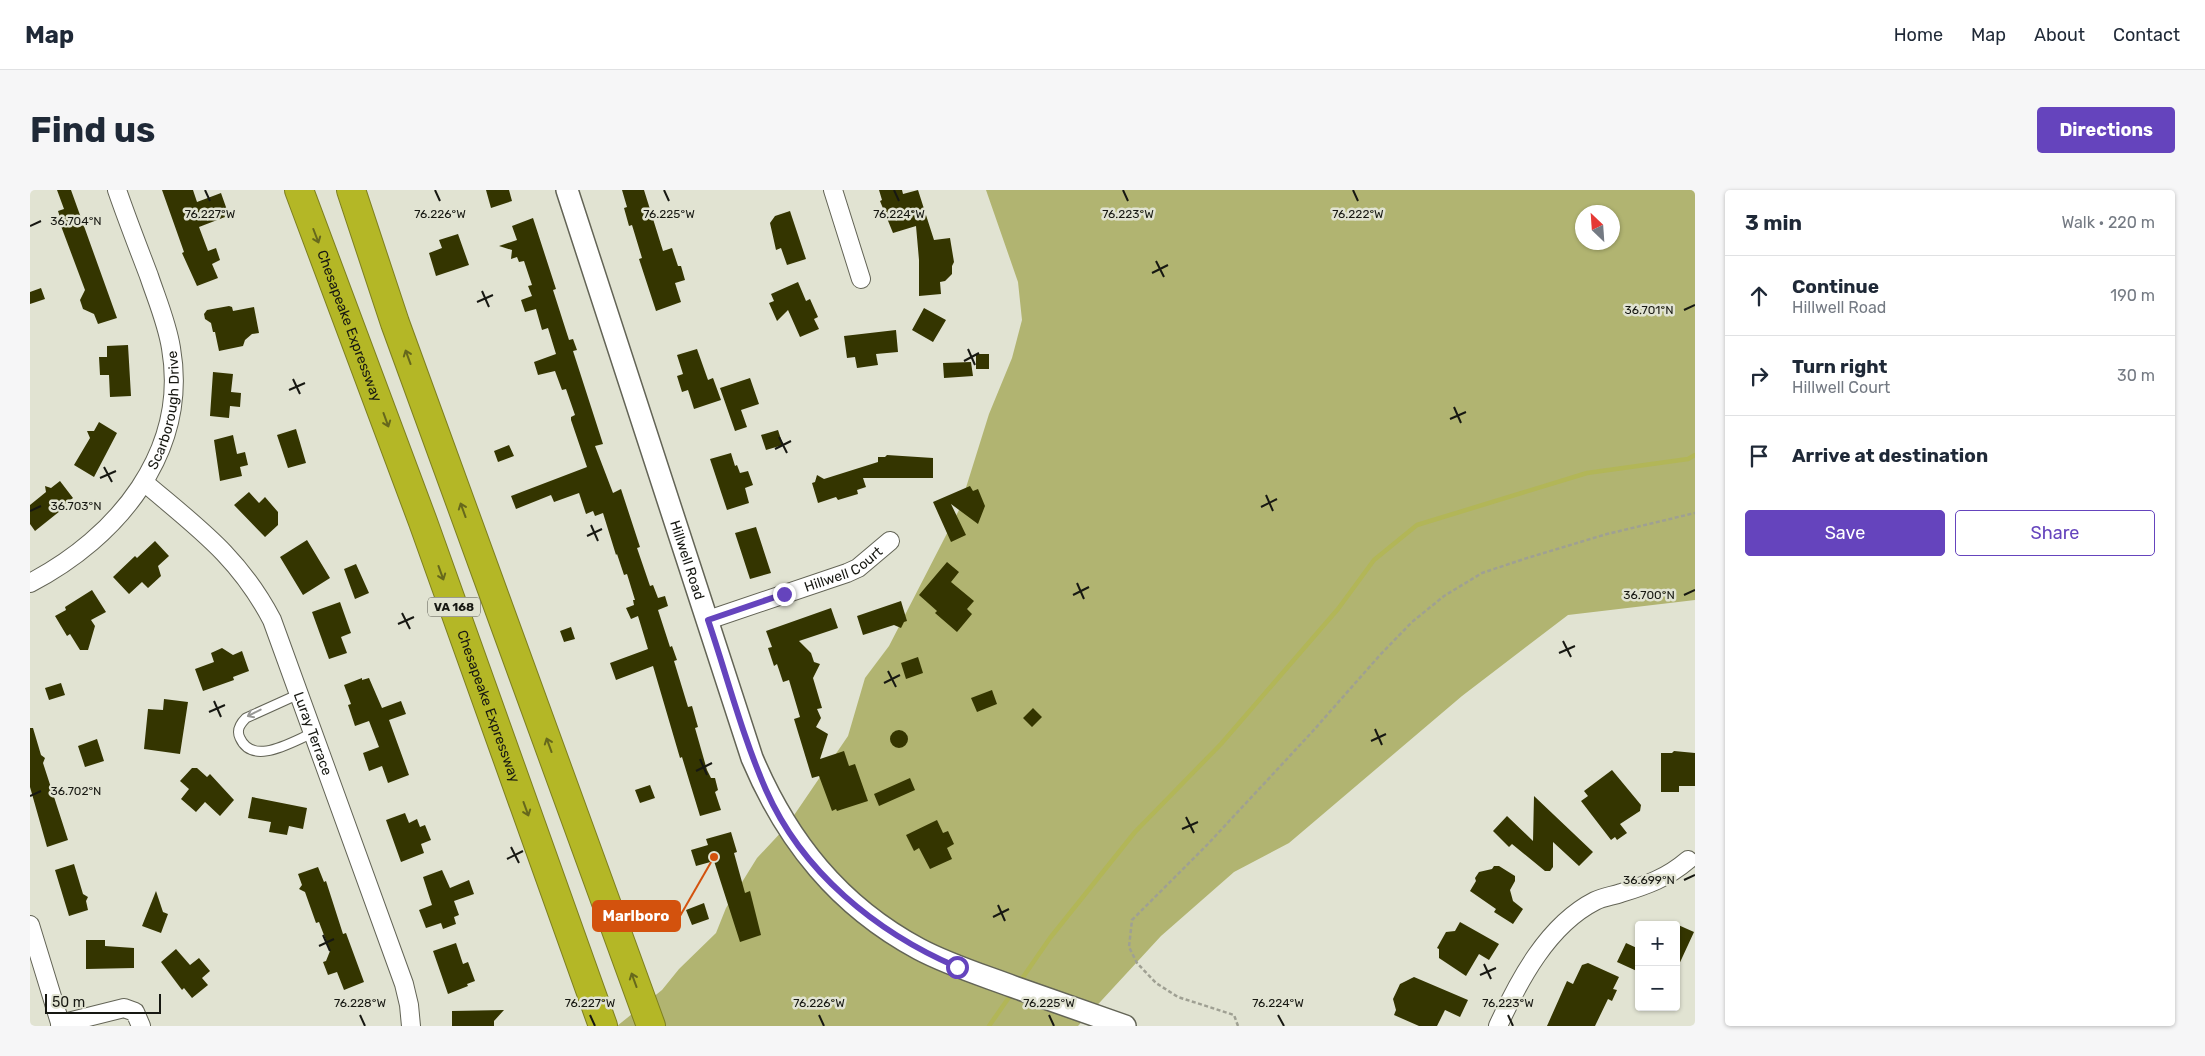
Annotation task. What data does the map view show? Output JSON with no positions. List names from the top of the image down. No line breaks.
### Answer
{"streets":{"highway":["Chesapeake Expressway","VA 168"],"street":["Scarborough Drive","Hillwell Road","Hillwell Court","Luray Terrace"]},"crossings":[["Scarborough Drive","Luray Terrace"],["Hillwell Road","Hillwell Court"]],"places":["Marlboro"],"scale_bar":"50 m","north":"top left","page":{"header":"Map","nav":["Home","Map","About","Contact"],"buttons":["Directions",["Save","Share"]],"title":"Find us","heading":["3 min","Walk · 220 m"],"list":[["Continue","Hillwell Road","190 m"],["Turn right","Hillwell Court","30 m"],"Arrive at destination"],"map_buttons":["+","−"],"scale":"50 m"},"coordinates":["76.224°W","76.222°W","76.227°W","76.226°W","76.225°W","76.223°W","36.704°N","36.701°N","36.703°N","36.700°N","36.702°N","36.699°N","76.228°W"]}
